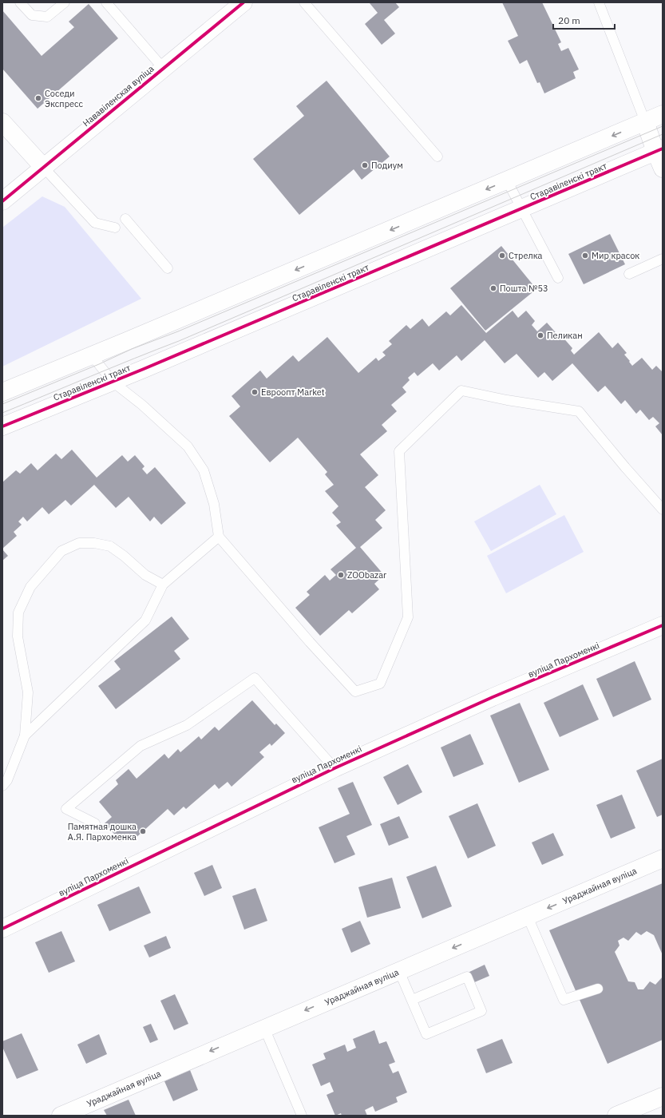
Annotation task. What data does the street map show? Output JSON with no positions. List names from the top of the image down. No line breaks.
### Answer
{"streets":{"street":["Нававіленская вуліца","Старавіленскі тракт","вуліца Пархоменкі","Ураджайная вуліца"]},"one_way":["Ураджайная вуліца"],"places":["Соседи Экспресс","Подиум","Стрелка","Мир красок","Пошта №53","Пеликан","Евроопт Market","ZOObazar","Памятная дошка А.Я. Пархоменка"],"scale_bar":"20 m"}
